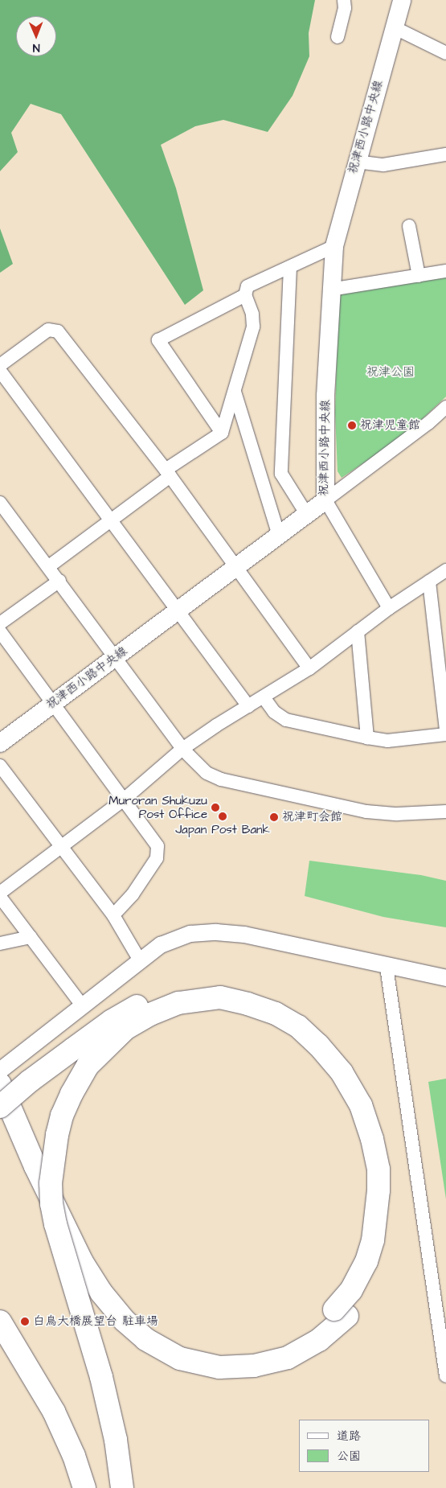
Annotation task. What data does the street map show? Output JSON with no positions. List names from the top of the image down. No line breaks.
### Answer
{"streets":{"main road":["祝津西小路中央線"]},"parks":["祝津公園"],"places":["祝津児童館","Muroran Shukuzu Post Office","Japan Post Bank","祝津町会館","白鳥大橋展望台 駐車場"],"legend":["道路","公園"],"north":"bottom"}
